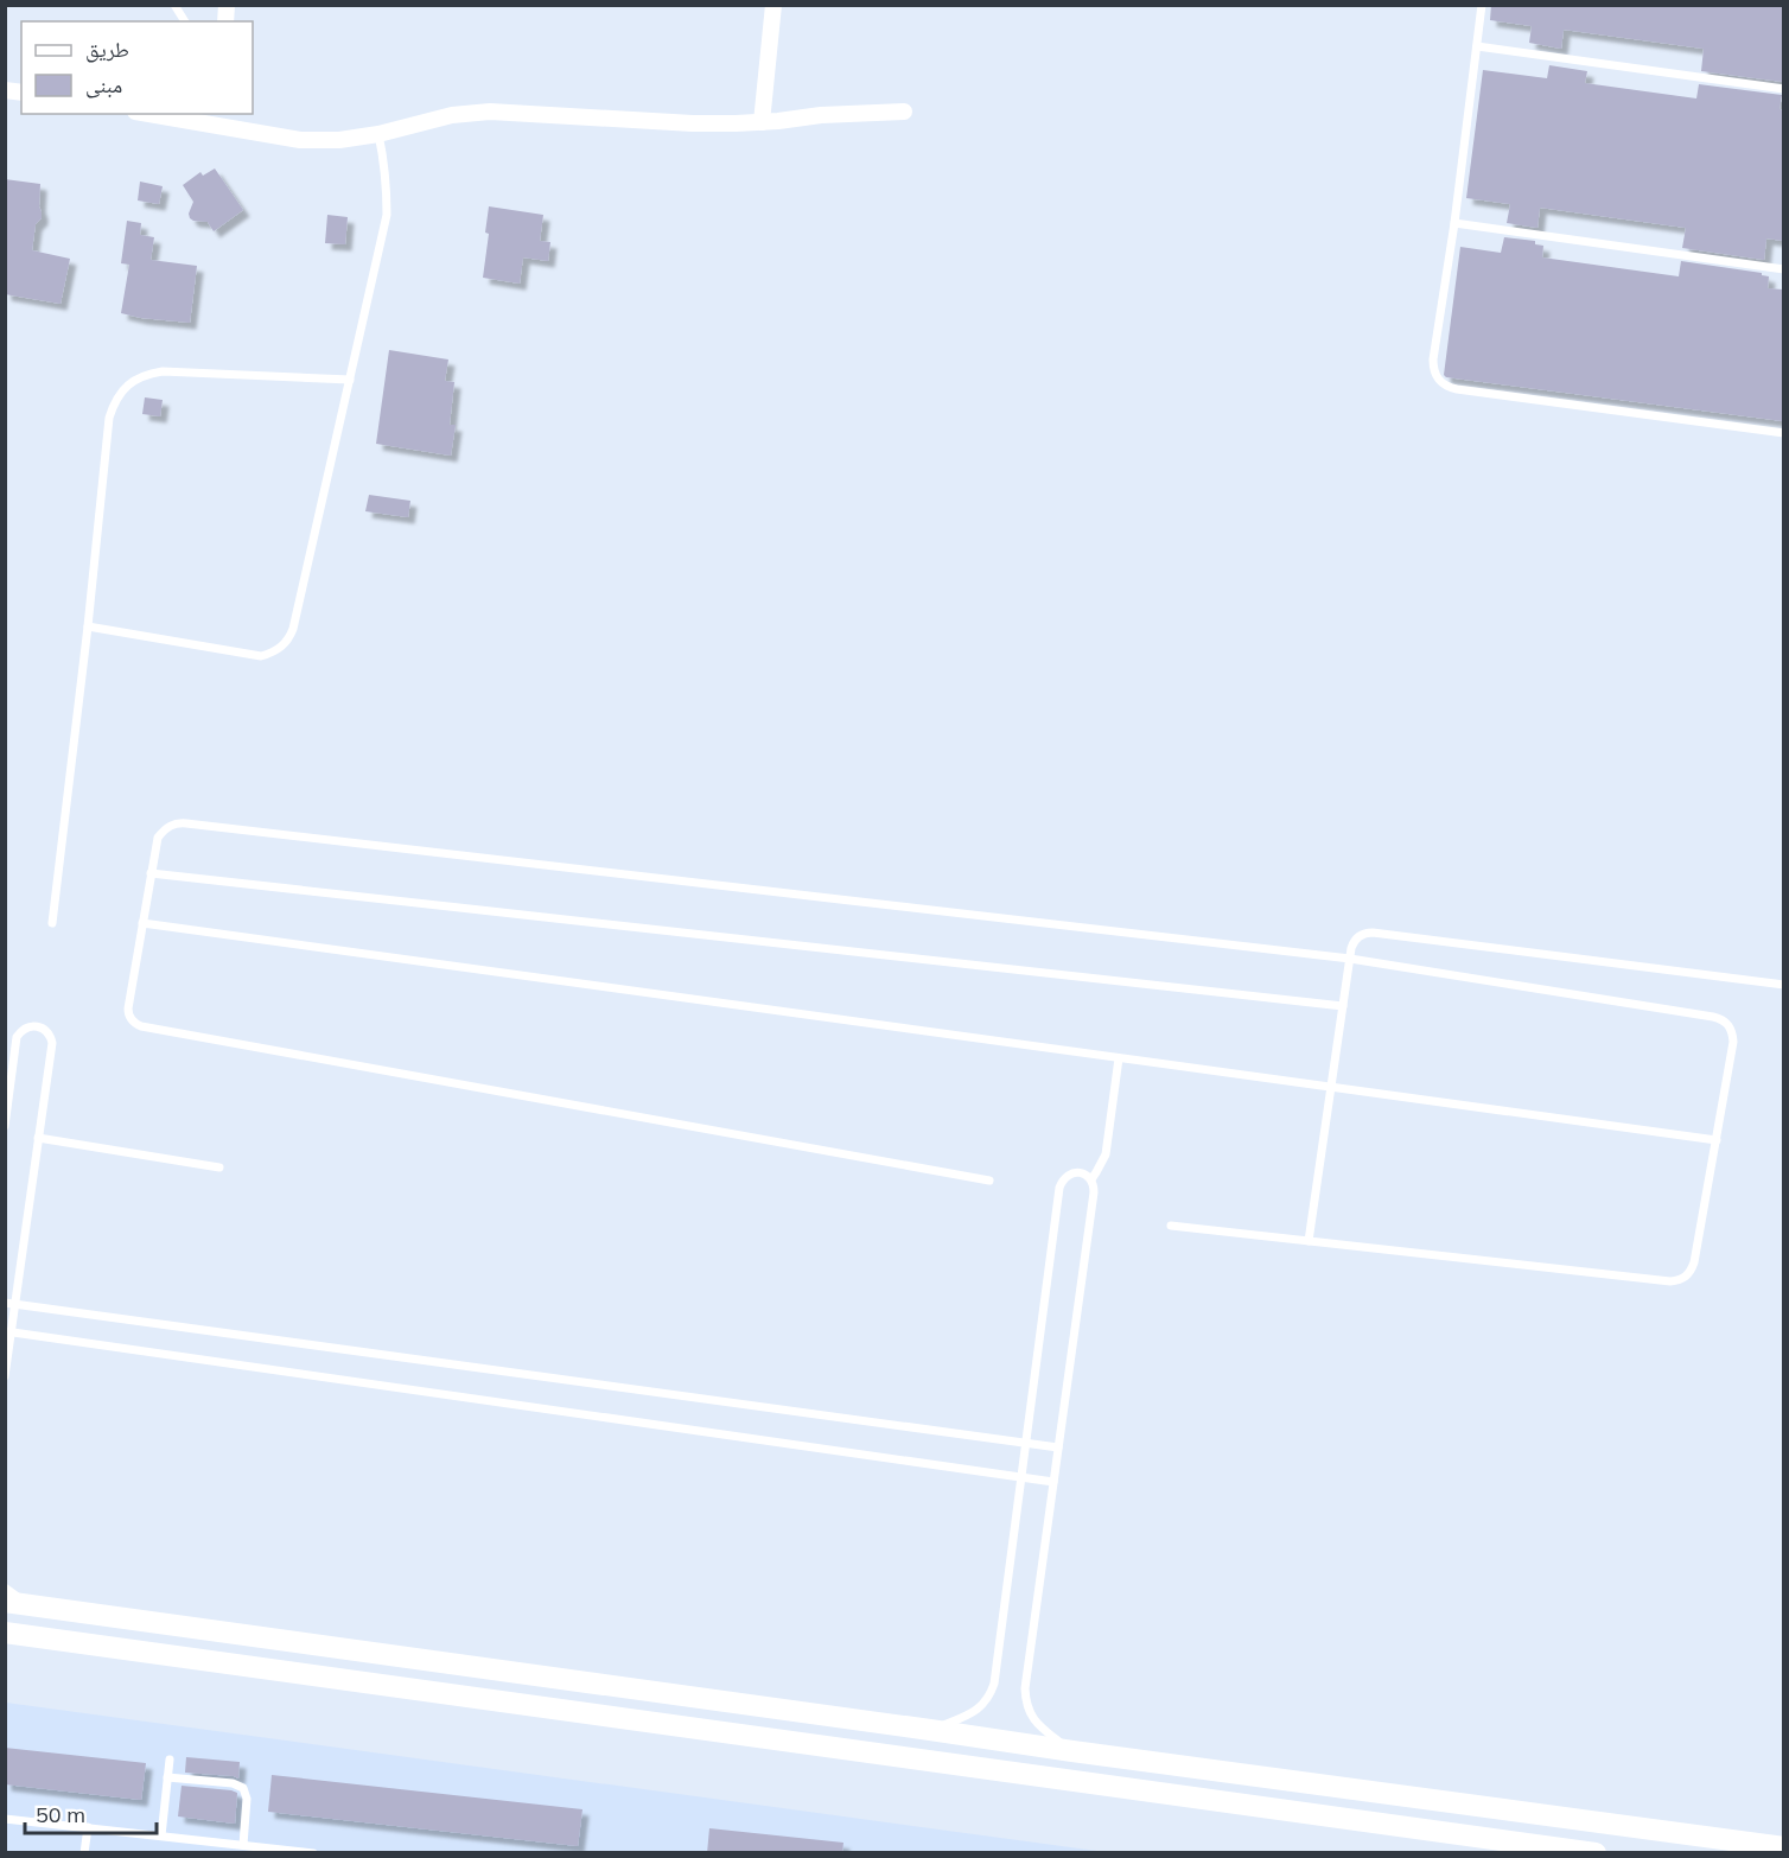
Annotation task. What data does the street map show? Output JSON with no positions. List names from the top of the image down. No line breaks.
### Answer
{"legend":["طريق","مبنى"],"scale_bar":"50 m"}
